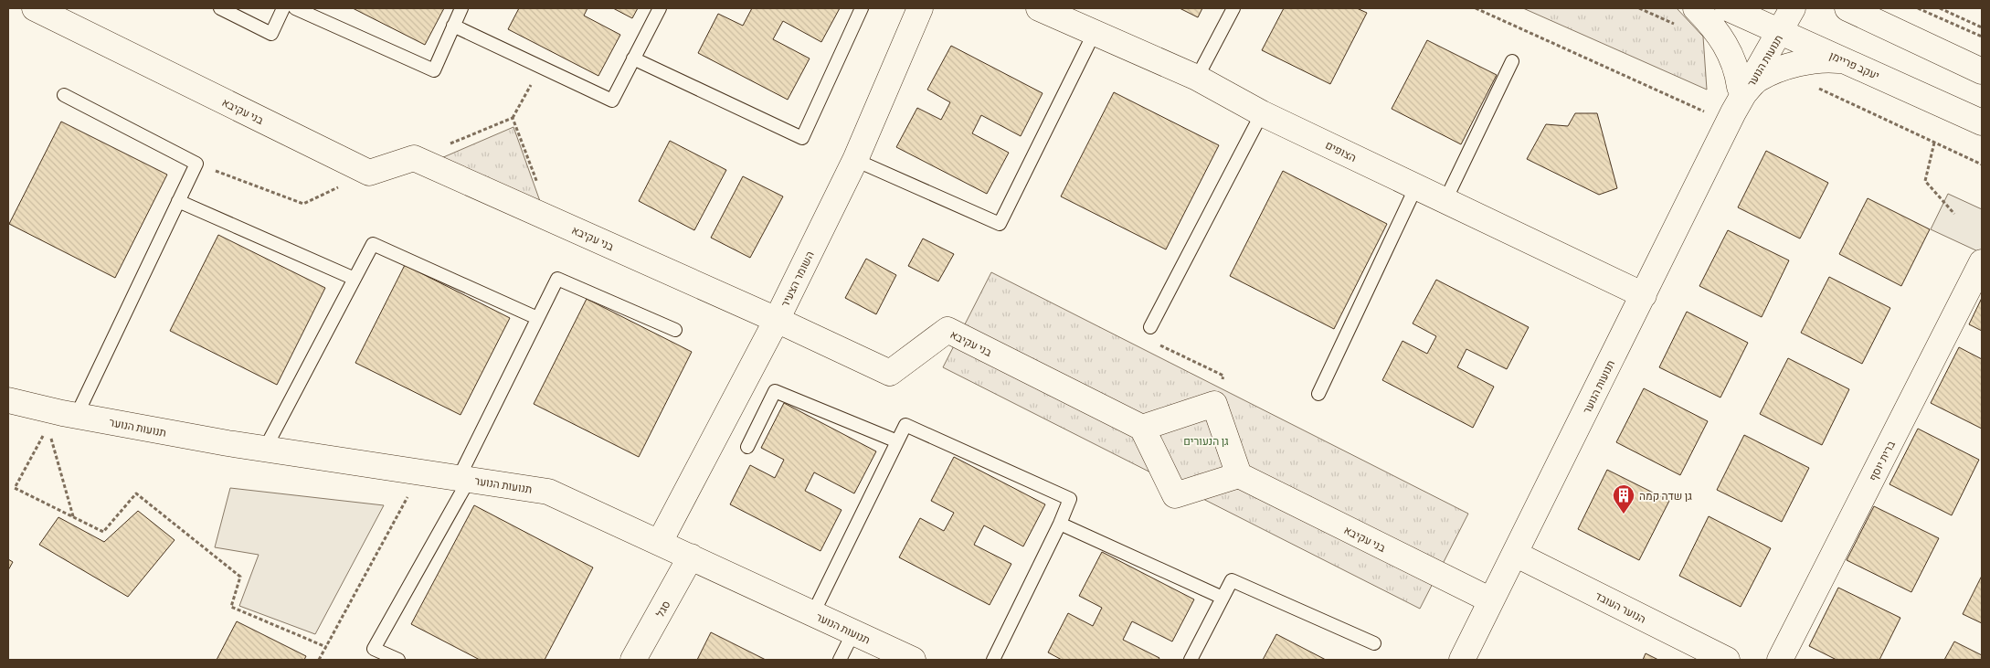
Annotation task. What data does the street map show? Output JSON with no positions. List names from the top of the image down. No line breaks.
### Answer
{"streets":{"street":["תנועות הנוער","יעקב פריימן","בני עקיבא","הצופים","השומר הצעיר","ברית יוסף","הנוער העובד","סגל"]},"crossings":[["תנועות הנוער","יעקב פריימן"],["תנועות הנוער","בני עקיבא"],["תנועות הנוער","הצופים"],["תנועות הנוער","השומר הצעיר"],["תנועות הנוער","הנוער העובד"],["תנועות הנוער","סגל"],["בני עקיבא","השומר הצעיר"]],"parks":["גן הנעורים"],"places":{"building":["גן שדה קמה"]}}
